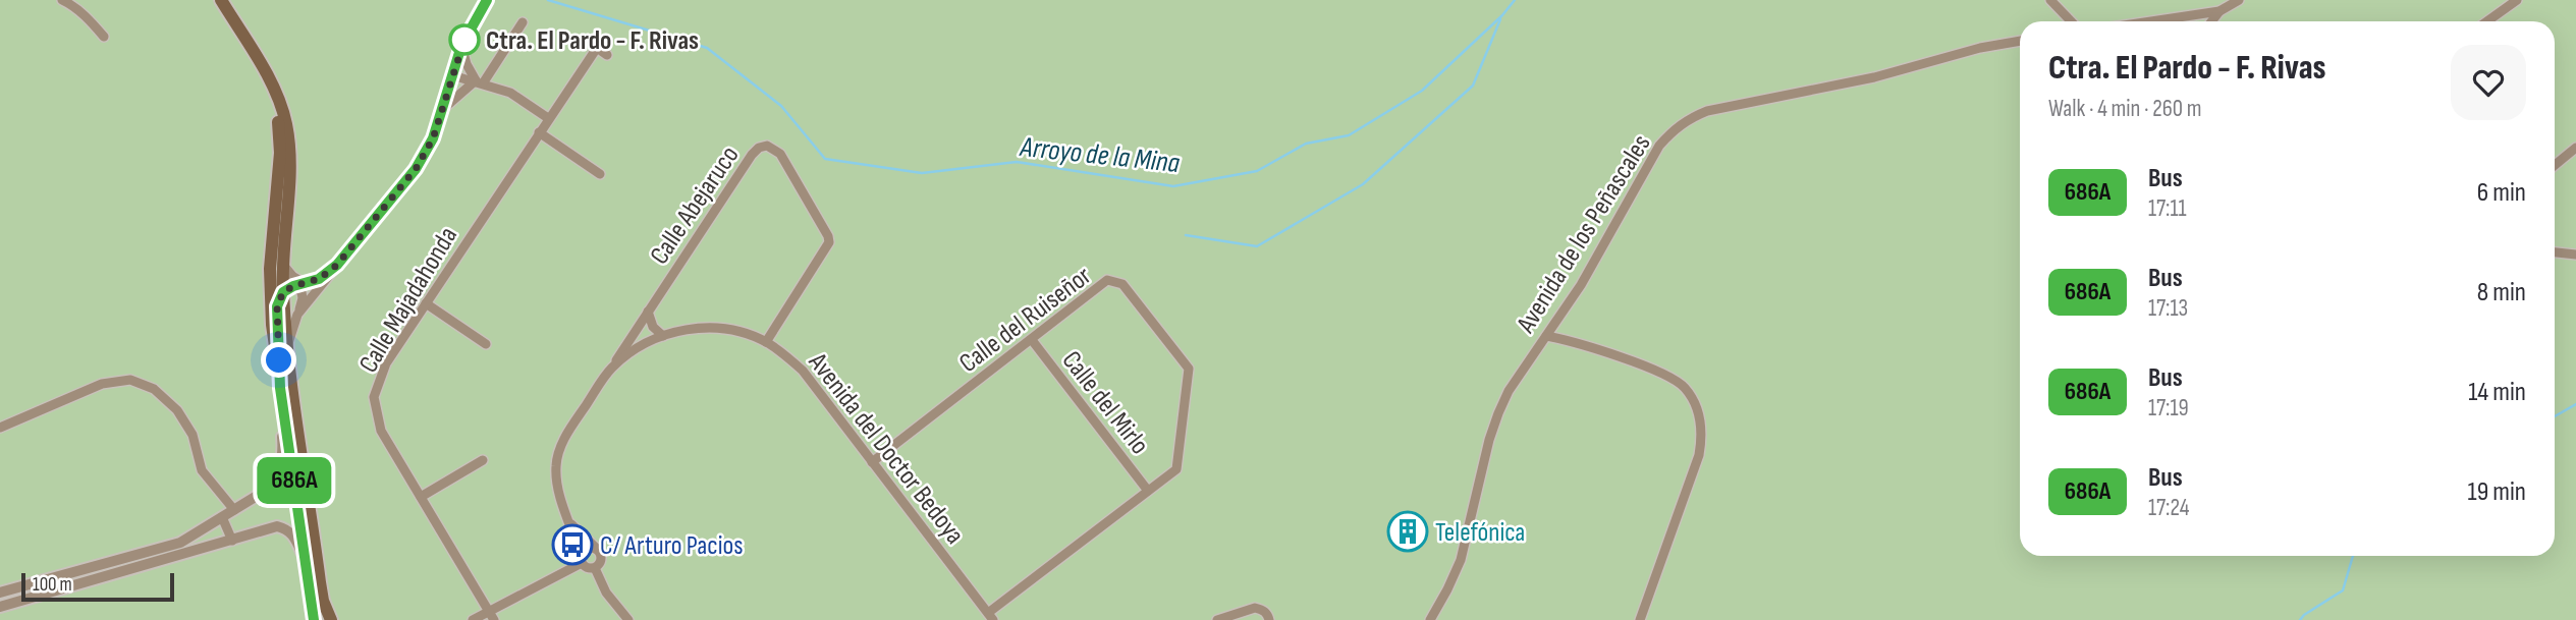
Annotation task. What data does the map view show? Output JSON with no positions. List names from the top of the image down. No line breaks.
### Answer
{"streets":{"street":["Calle Abejaruco","Avenida de los Peñascales","Calle Majadahonda","Calle del Ruiseñor","Calle del Mirlo","Avenida del Doctor Bedoya"]},"crossings":[["Calle Abejaruco","Avenida del Doctor Bedoya"],["Calle del Ruiseñor","Calle del Mirlo"],["Calle del Ruiseñor","Avenida del Doctor Bedoya"]],"water":["Arroyo de la Mina"],"places":{"other":["Ctra. El Pardo - F. Rivas"],"building":["Telefónica"],"bus stop":["C/ Arturo Pacios"]},"lines":["bus line 686A"],"scale_bar":"100 m","page":{"on_map":"686A","heading":["Ctra. El Pardo - F. Rivas","Walk · 4 min · 260 m"],"list":[{"mark":"686A","name":"Bus","note":"17:11","value":"6 min"},{"mark":"686A","name":"Bus","note":"17:13","value":"8 min"},{"mark":"686A","name":"Bus","note":"17:19","value":"14 min"},{"mark":"686A","name":"Bus","note":"17:24","value":"19 min"}],"scale":"100 m"}}
